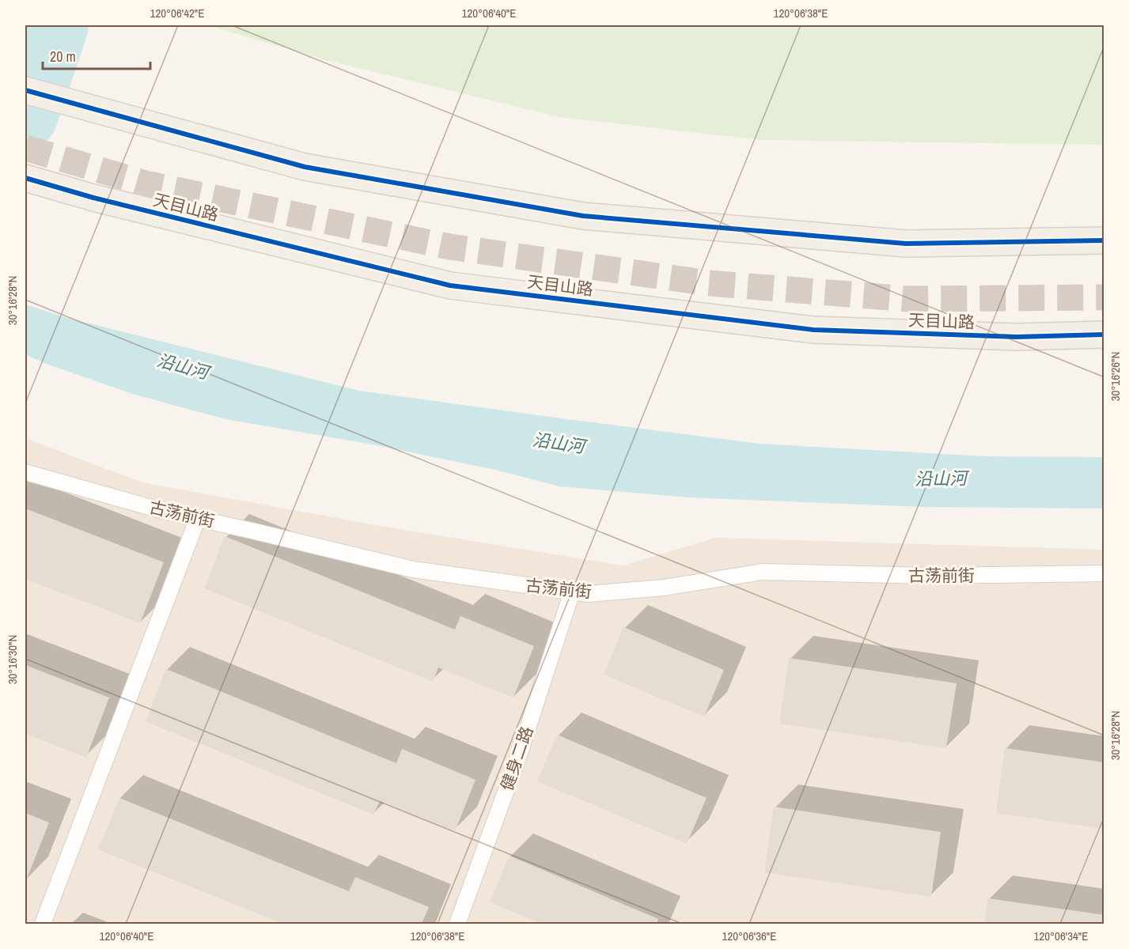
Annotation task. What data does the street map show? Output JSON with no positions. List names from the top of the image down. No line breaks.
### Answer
{"streets":{"main road":["天目山路"],"lane":["古荡前街","健身二路"]},"crossings":[["古荡前街","健身二路"]],"water":["沿山河"],"scale_bar":"20 m","coordinates":["120°06'42\"E","120°06'40\"E","120°06'38\"E","30°16'28\"N","30°16'26\"N","30°16'30\"N","120°06'36\"E","120°06'34\"E"]}
